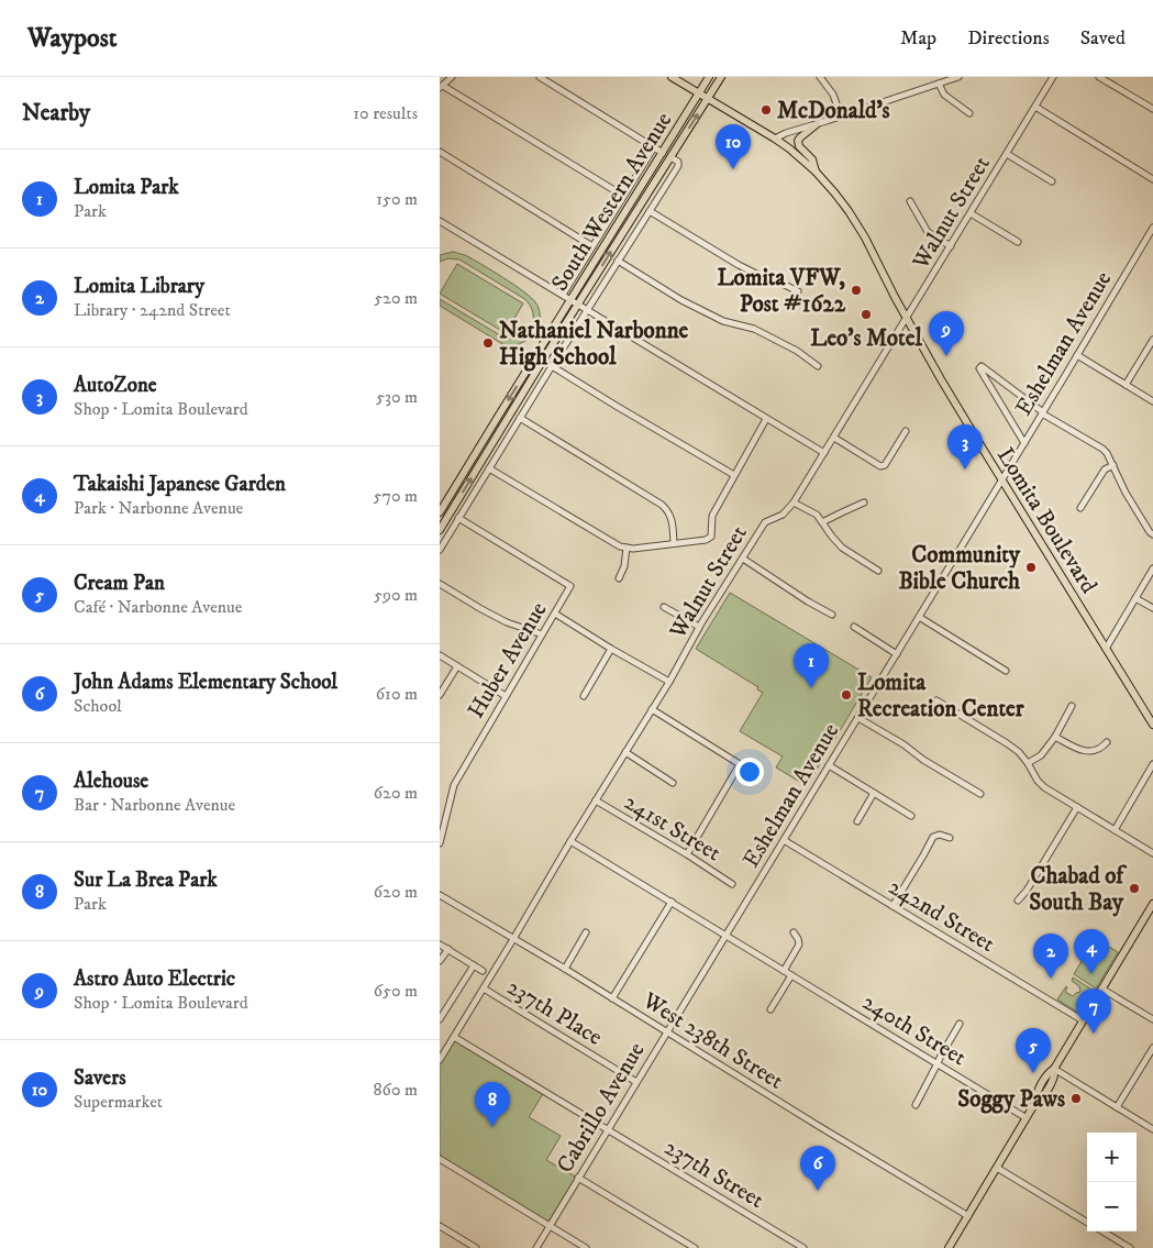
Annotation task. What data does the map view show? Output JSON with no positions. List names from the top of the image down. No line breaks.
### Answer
{"streets":{"main road":["South Western Avenue","Lomita Boulevard"],"street":["Walnut Street","Eshelman Avenue","Huber Avenue","241st Street","242nd Street","237th Place","240th Street","West 238th Street","Cabrillo Avenue","237th Street"]},"crossings":[["South Western Avenue","Lomita Boulevard"],["South Western Avenue","Huber Avenue"],["Walnut Street","Lomita Boulevard"],["Walnut Street","241st Street"],["Walnut Street","237th Place"],["Walnut Street","240th Street"],["Walnut Street","West 238th Street"],["Walnut Street","237th Street"],["Eshelman Avenue","Lomita Boulevard"],["Eshelman Avenue","242nd Street"],["Eshelman Avenue","240th Street"],["Eshelman Avenue","Cabrillo Avenue"],["237th Place","Cabrillo Avenue"],["West 238th Street","Cabrillo Avenue"],["Cabrillo Avenue","237th Street"]],"places":["McDonald's","Lomita VFW, Post #1622","Leo's Motel","Nathaniel Narbonne High School","Community Bible Church","Lomita Recreation Center","Chabad of South Bay","Soggy Paws"],"page":{"header":"Waypost","nav":["Map","Directions","Saved"],"heading":["Nearby","10 results"],"pins":["10","9","3","1","4","2","7","5","8","6"],"list":[{"mark":"1","name":"Lomita Park","note":"Park","value":"150 m"},{"mark":"2","name":"Lomita Library","note":"Library · 242nd Street","value":"520 m"},{"mark":"3","name":"AutoZone","note":"Shop · Lomita Boulevard","value":"530 m"},{"mark":"4","name":"Takaishi Japanese Garden","note":"Park · Narbonne Avenue","value":"570 m"},{"mark":"5","name":"Cream Pan","note":"Café · Narbonne Avenue","value":"590 m"},{"mark":"6","name":"John Adams Elementary School","note":"School","value":"610 m"},{"mark":"7","name":"Alehouse","note":"Bar · Narbonne Avenue","value":"620 m"},{"mark":"8","name":"Sur La Brea Park","note":"Park","value":"620 m"},{"mark":"9","name":"Astro Auto Electric","note":"Shop · Lomita Boulevard","value":"650 m"},{"mark":"10","name":"Savers","note":"Supermarket","value":"860 m"}],"map_buttons":["+","−"]}}
